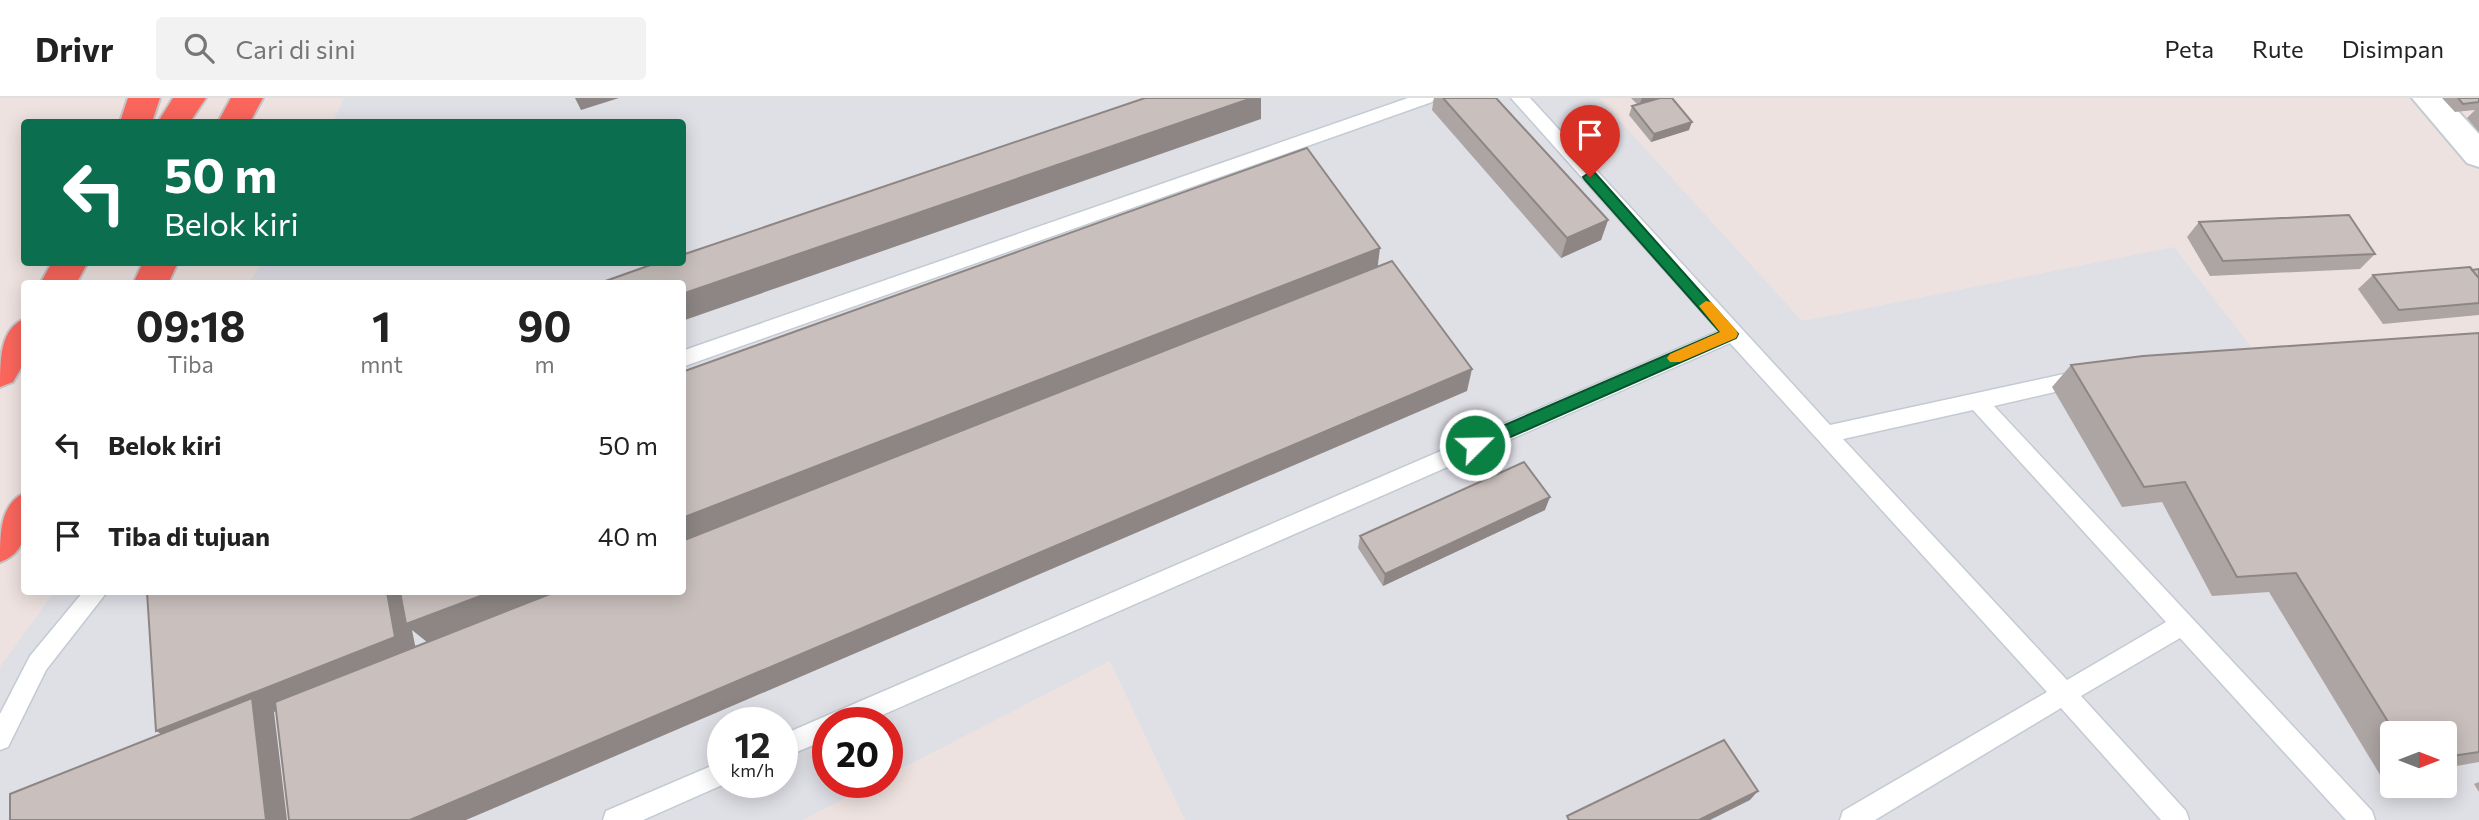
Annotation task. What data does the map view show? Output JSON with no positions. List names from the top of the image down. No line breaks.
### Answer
{"north":"right","page":{"header":"Drivr","search":"Cari di sini","nav":["Peta","Rute","Disimpan"],"turn":["50 m","Belok kiri"],"eta":["09:18","Tiba","1","mnt","90","m"],"list":[{"name":"Belok kiri","value":"50 m"},{"name":"Tiba di tujuan","value":"40 m"}],"speed":"12 km/h","limit":"20"}}
